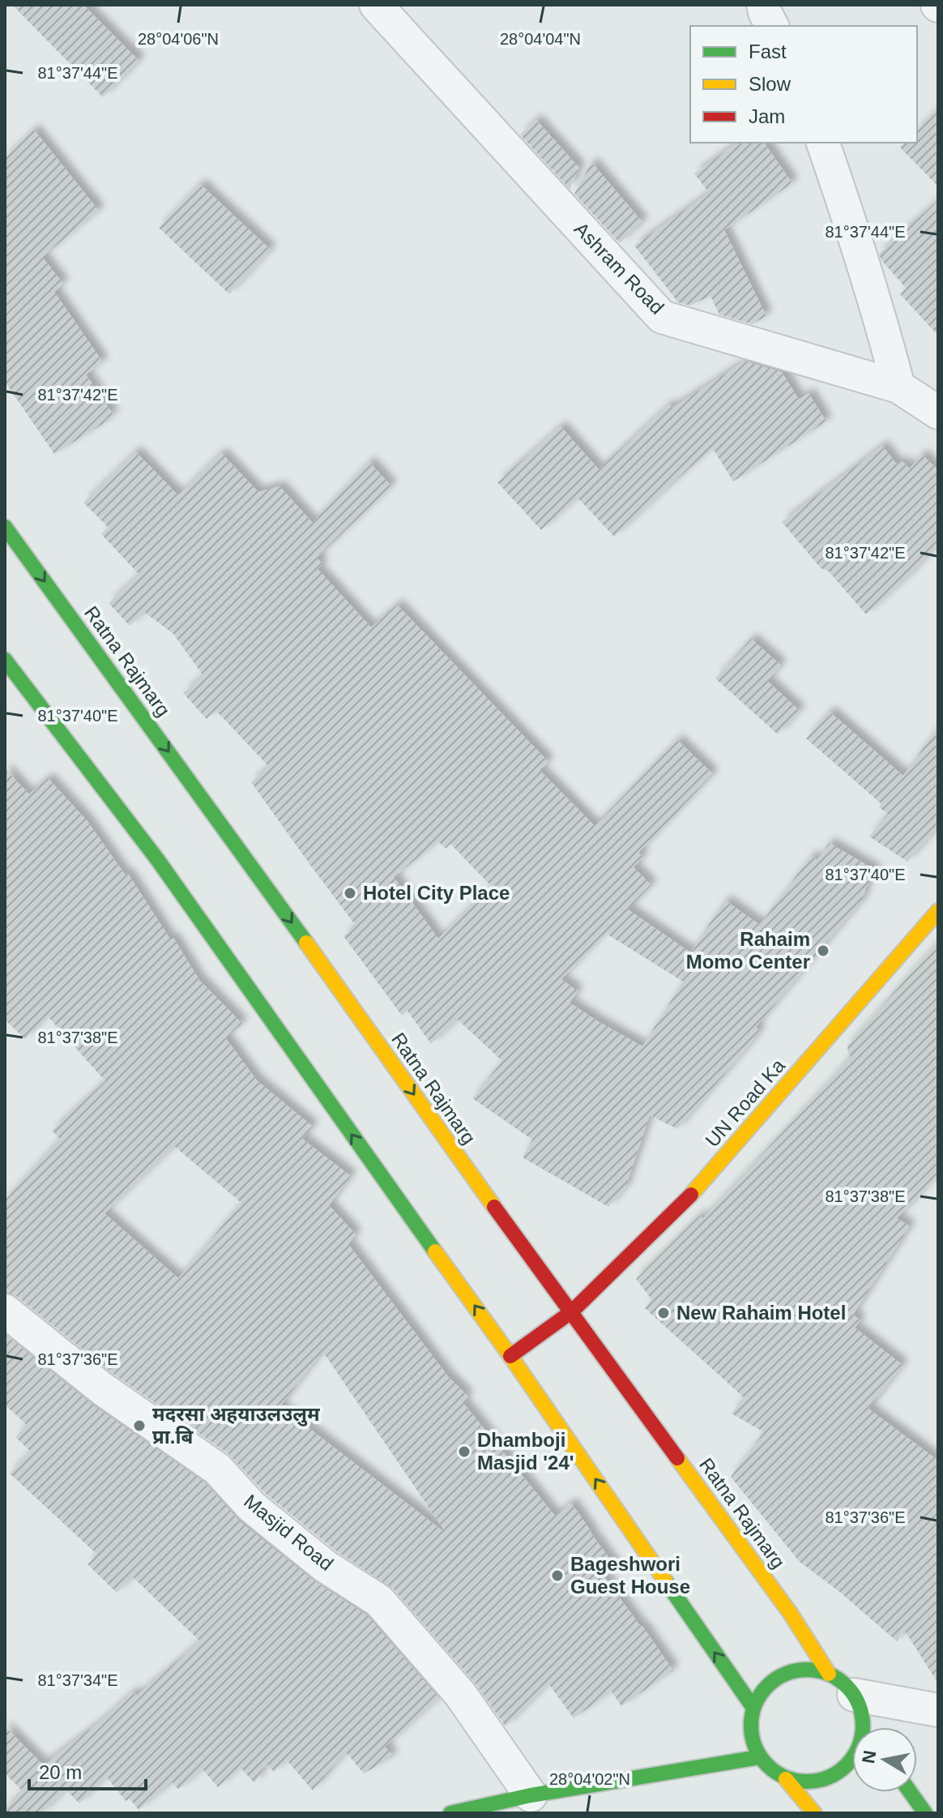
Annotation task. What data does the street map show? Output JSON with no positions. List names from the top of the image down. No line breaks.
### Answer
{"streets":{"main road":["Ratna Rajmarg","UN Road Ka"],"street":["Ashram Road","Masjid Road"]},"crossings":[["Ratna Rajmarg","UN Road Ka"]],"places":["Hotel City Place","Rahaim Momo Center","New Rahaim Hotel","मदरसा अहयाउलउलुम प्रा.बि","Dhamboji Masjid '24'","Bageshwori Guest House"],"legend":["Fast","Slow","Jam"],"scale_bar":"20 m","north":"left","coordinates":["28°04'06\"N","28°04'04\"N","81°37'44\"E","81°37'42\"E","81°37'40\"E","81°37'38\"E","81°37'36\"E","81°37'34\"E","28°04'02\"N"]}
